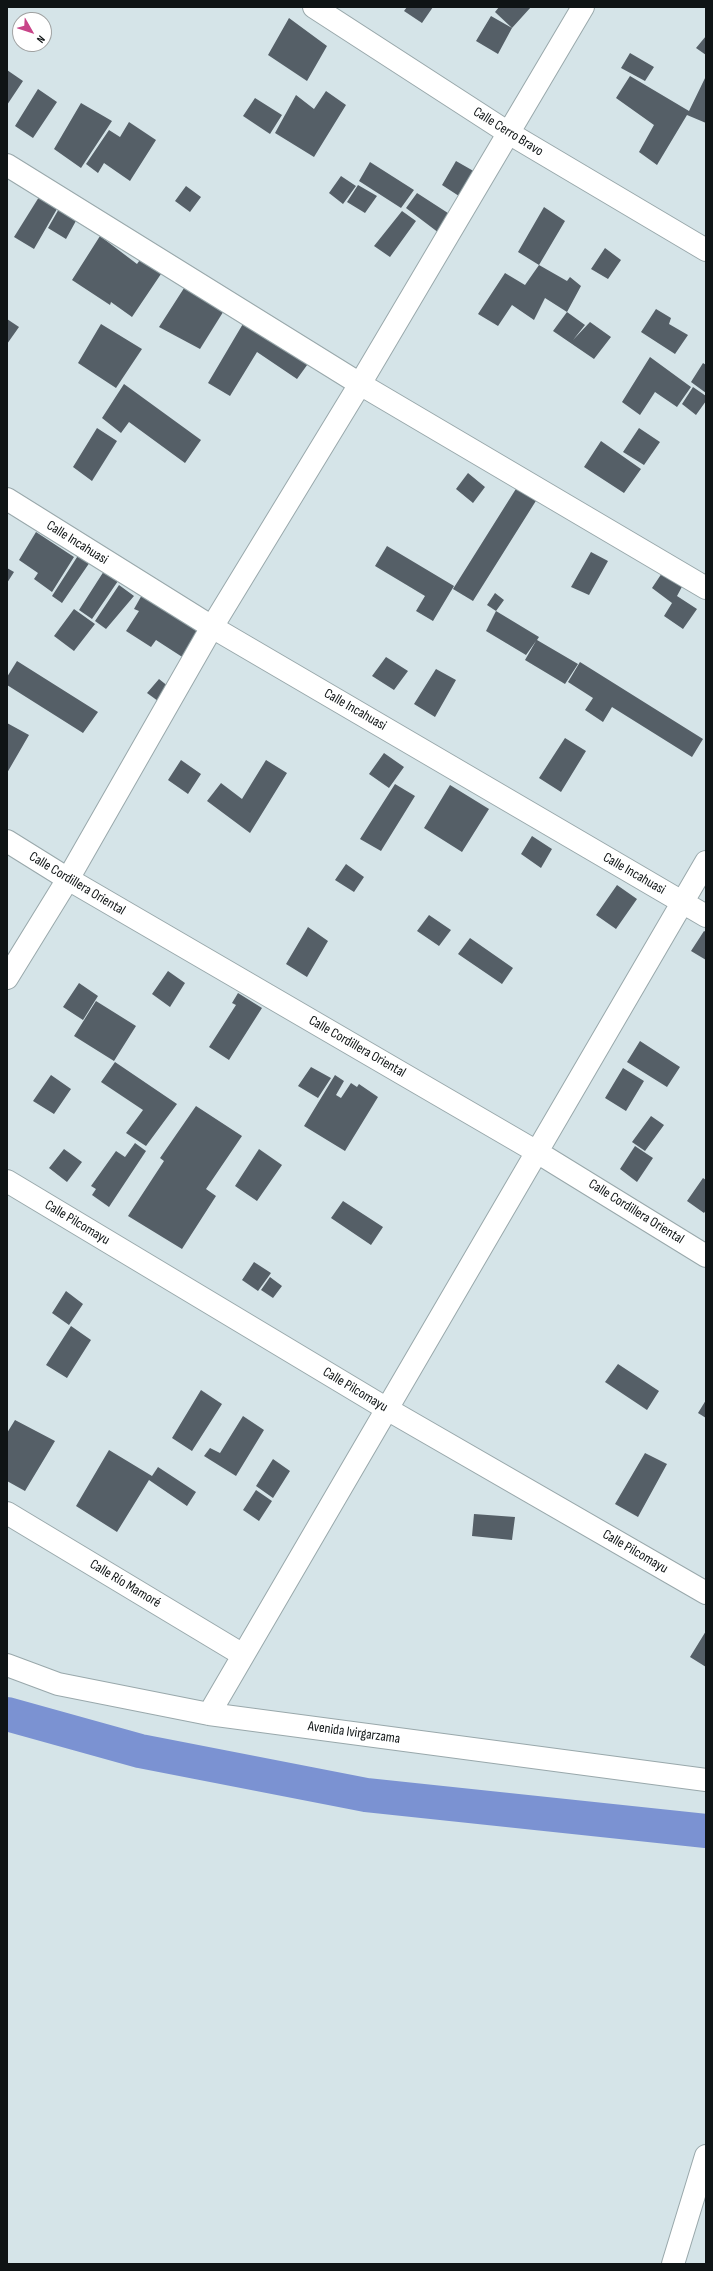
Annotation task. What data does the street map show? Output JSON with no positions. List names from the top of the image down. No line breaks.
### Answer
{"streets":{"street":["Calle Cerro Bravo","Calle Incahuasi","Calle Cordillera Oriental","Calle Pilcomayu","Calle Río Mamoré","Avenida Ivirgarzama"]},"north":"bottom right"}
